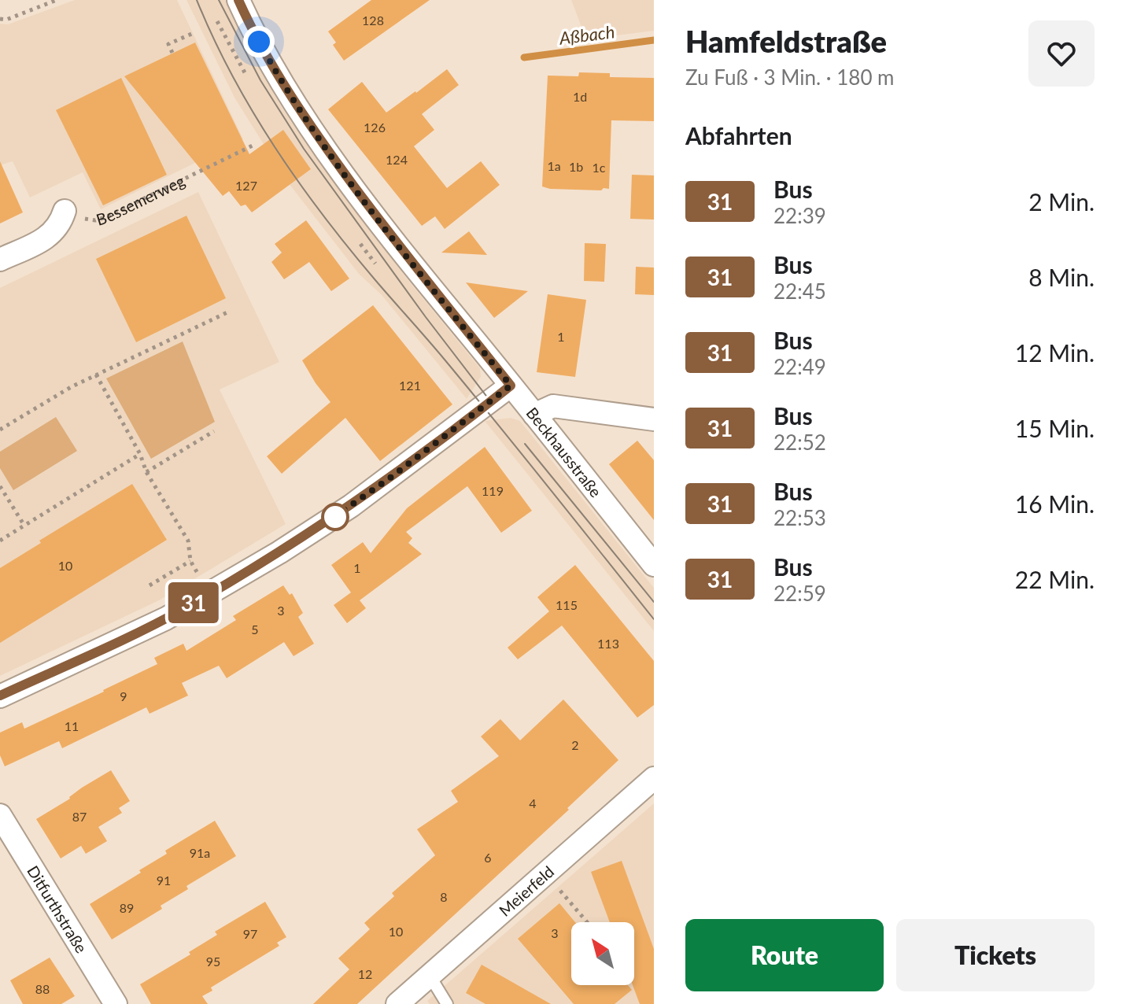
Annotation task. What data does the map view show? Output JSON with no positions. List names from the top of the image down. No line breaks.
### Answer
{"streets":{"street":["Beckhausstraße","Meierfeld","Ditfurthstraße"],"path":["Bessemerweg"]},"water":["Aßbach"],"lines":["bus line 31"],"house_numbers":["128","1d","126","124","1a","1b","1c","127","1","121","119","10","1","115","3","5","113","9","11","2","4","87","91a","6","91","8","89","10","3","97","95","12","88"],"north":"top left","page":{"on_map":"31","heading":[["Hamfeldstraße","Zu Fuß · 3 Min. · 180 m"],"Abfahrten"],"list":[{"mark":"31","name":"Bus","note":"22:39","value":"2 Min."},{"mark":"31","name":"Bus","note":"22:45","value":"8 Min."},{"mark":"31","name":"Bus","note":"22:49","value":"12 Min."},{"mark":"31","name":"Bus","note":"22:52","value":"15 Min."},{"mark":"31","name":"Bus","note":"22:53","value":"16 Min."},{"mark":"31","name":"Bus","note":"22:59","value":"22 Min."}],"buttons":["Route","Tickets"]}}
